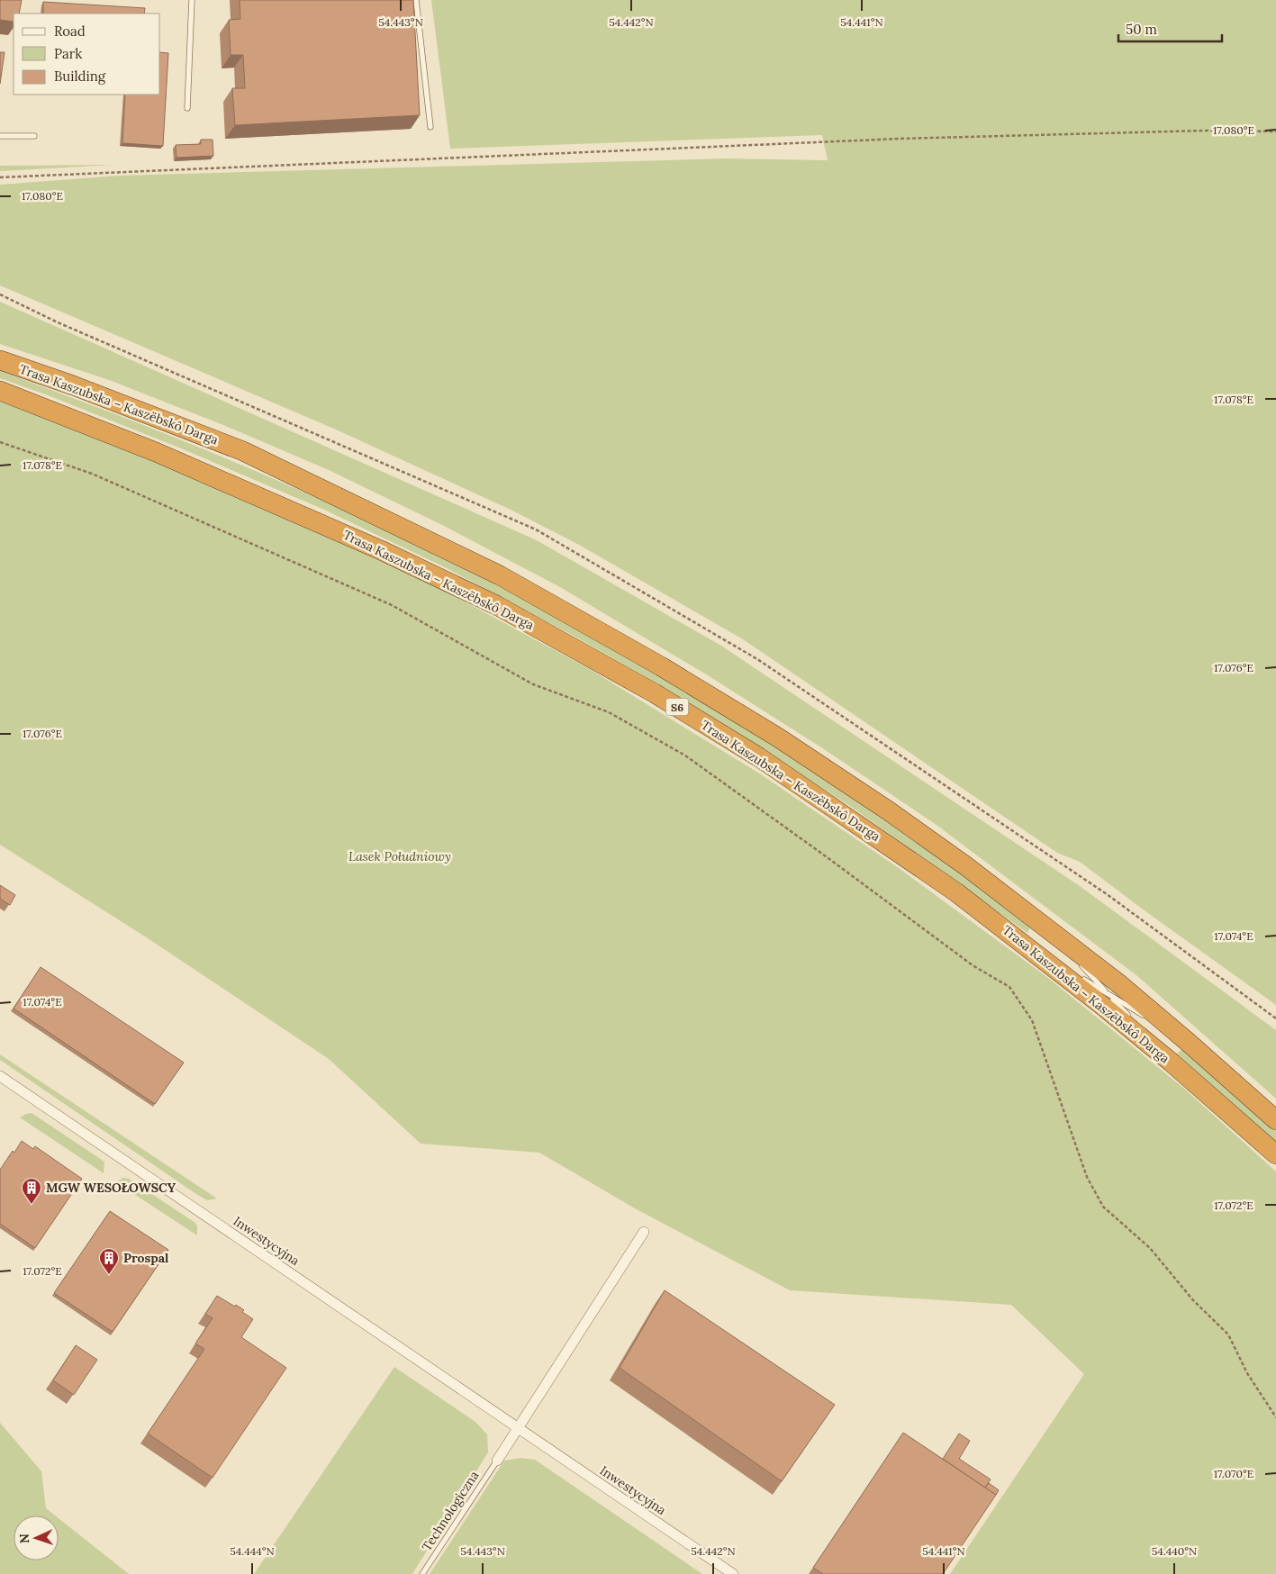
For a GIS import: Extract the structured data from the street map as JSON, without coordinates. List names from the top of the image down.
{
  "streets": {
    "highway": ["Trasa Kaszubska – Kaszëbskô Darga", "S6"],
    "street": ["Inwestycyjna"],
    "lane": ["Technologiczna"]
  },
  "parks": ["Lasek Południowy"],
  "places": {
    "building": ["MGW WESOŁOWSCY", "Prospal"]
  },
  "legend": ["Road", "Park", "Building"],
  "scale_bar": "50 m",
  "north": "left",
  "coordinates": [
    "54.443°N",
    "54.442°N",
    "54.441°N",
    "17.080°E",
    "17.078°E",
    "17.076°E",
    "17.074°E",
    "17.072°E",
    "17.070°E",
    "54.444°N",
    "54.440°N"
  ]
}
